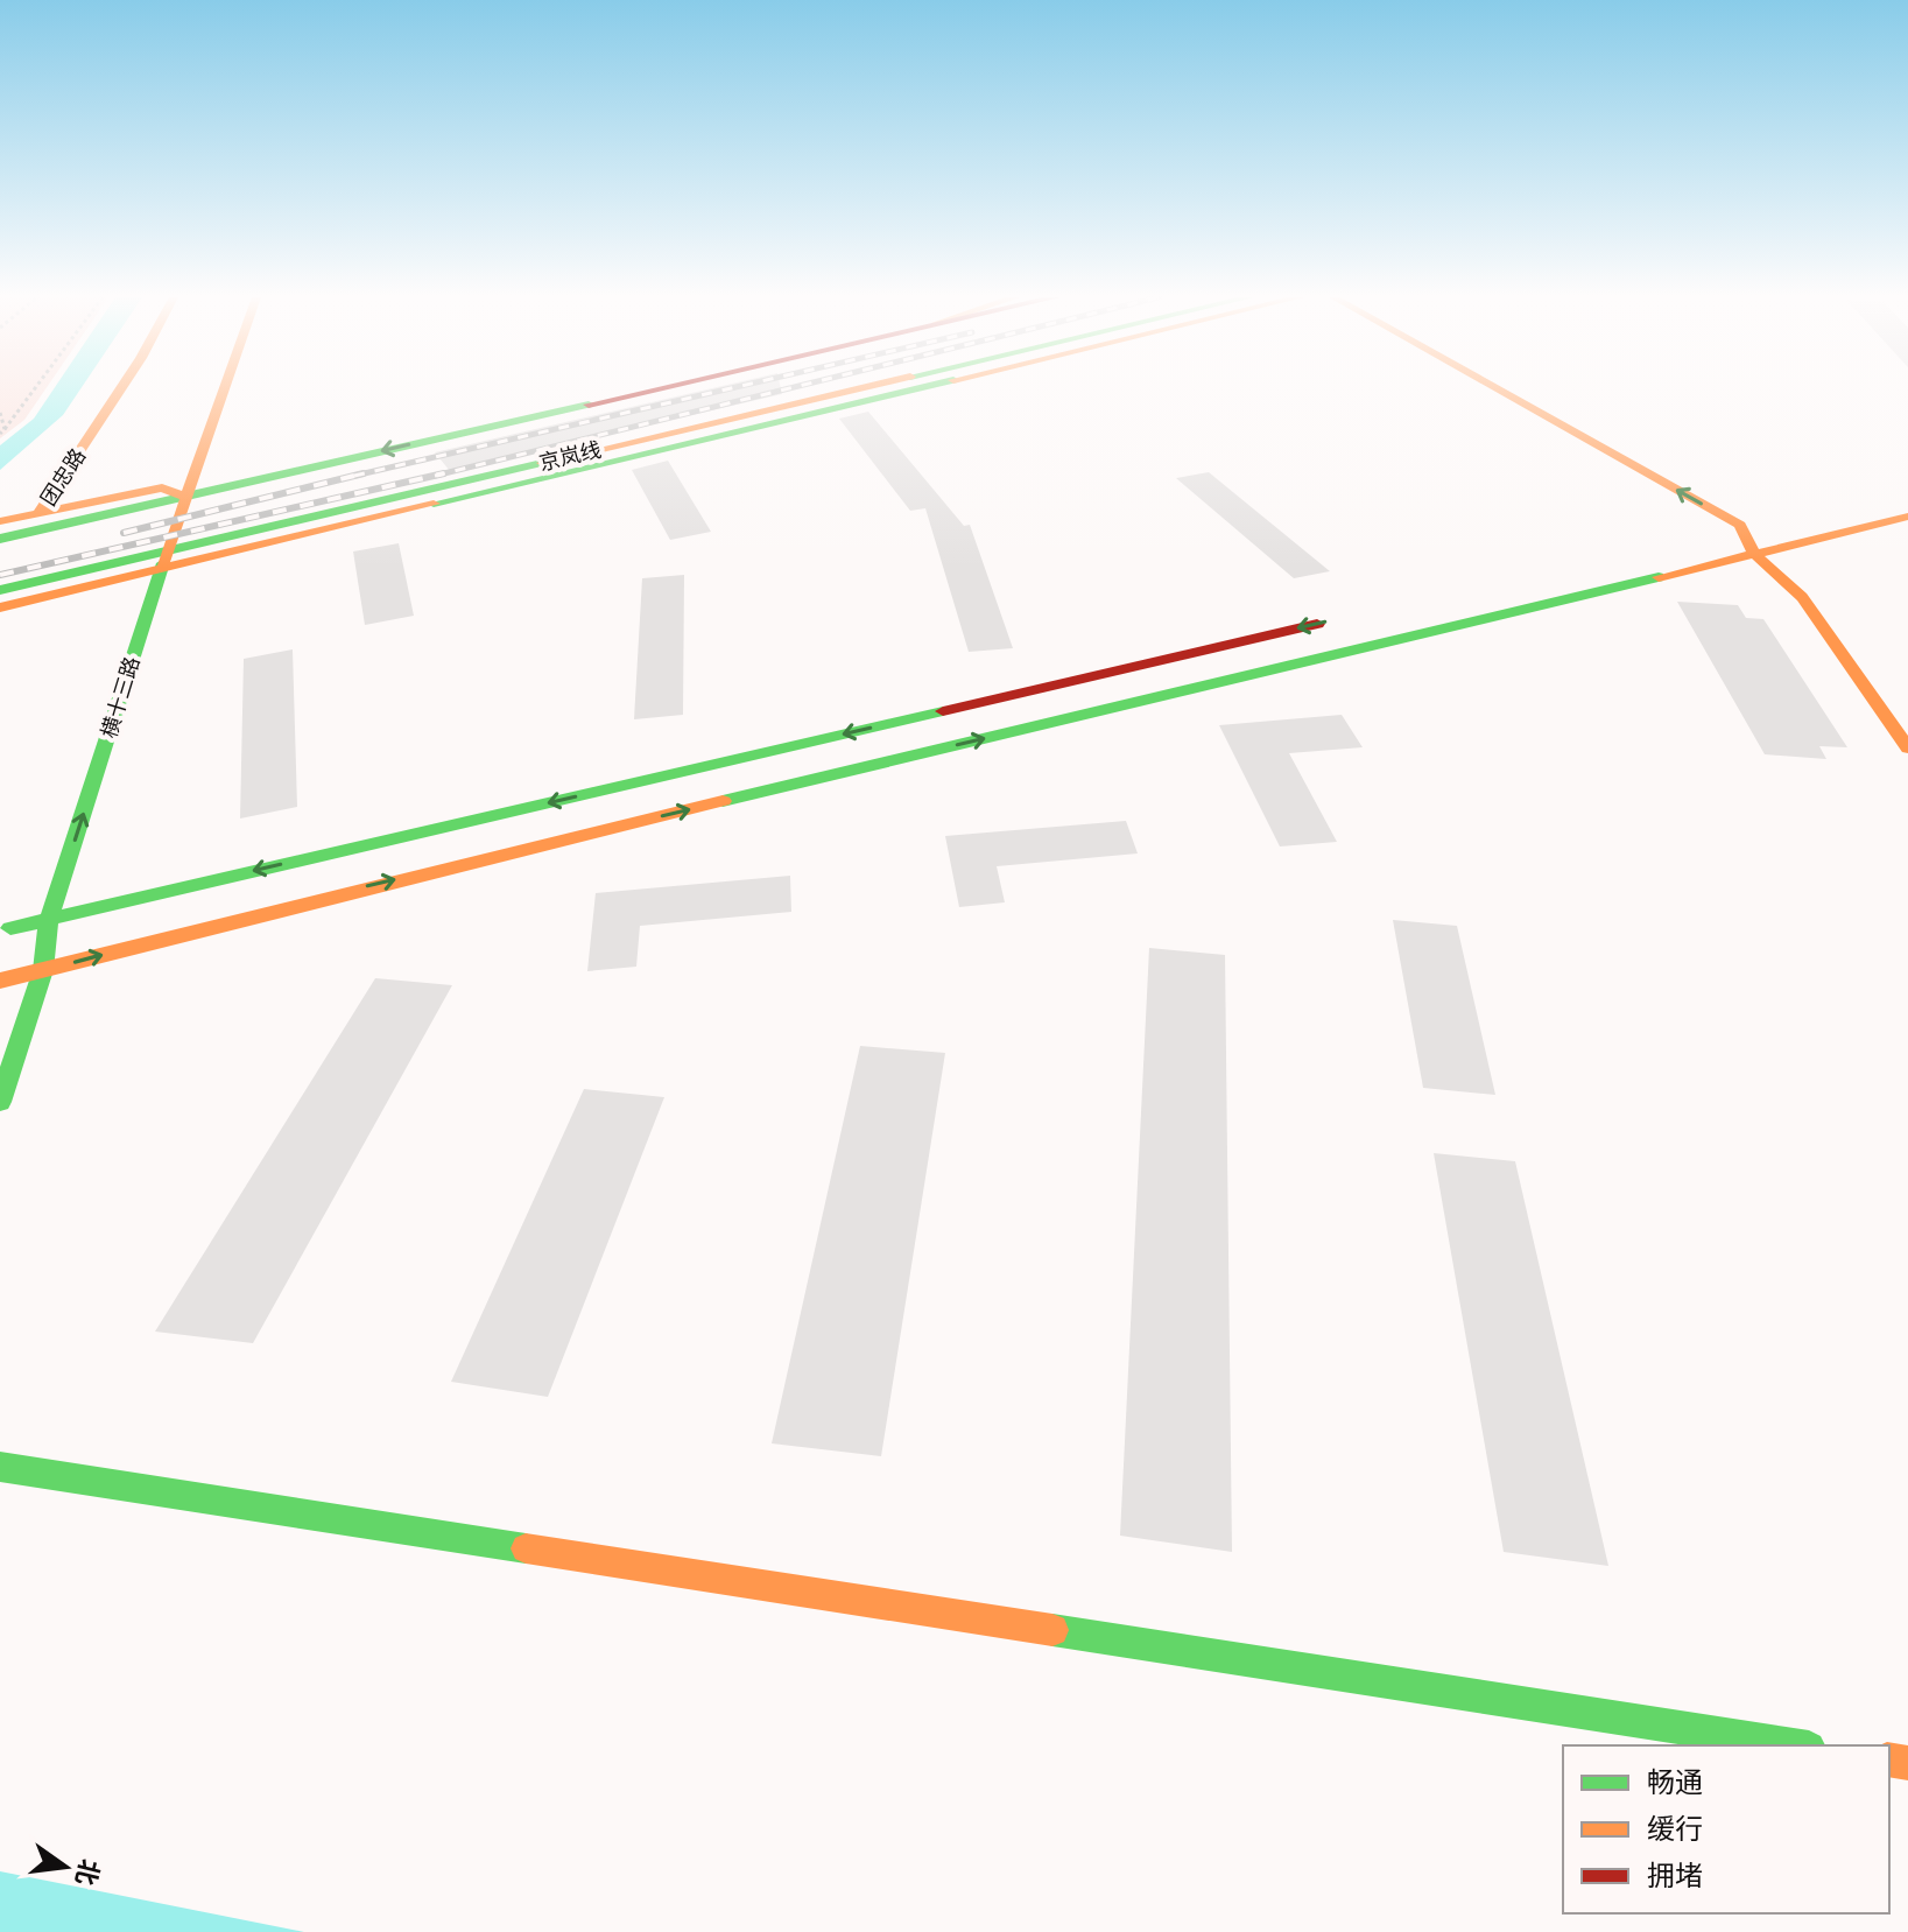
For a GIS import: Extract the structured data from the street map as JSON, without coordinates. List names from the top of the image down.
{
  "streets": {
    "main road": ["京岚线", "团忠路", "横十三路"]
  },
  "crossings": [
    ["京岚线", "横十三路"]
  ],
  "one_way": ["横十三路"],
  "legend": ["畅通", "缓行", "拥堵"],
  "north": "right"
}
